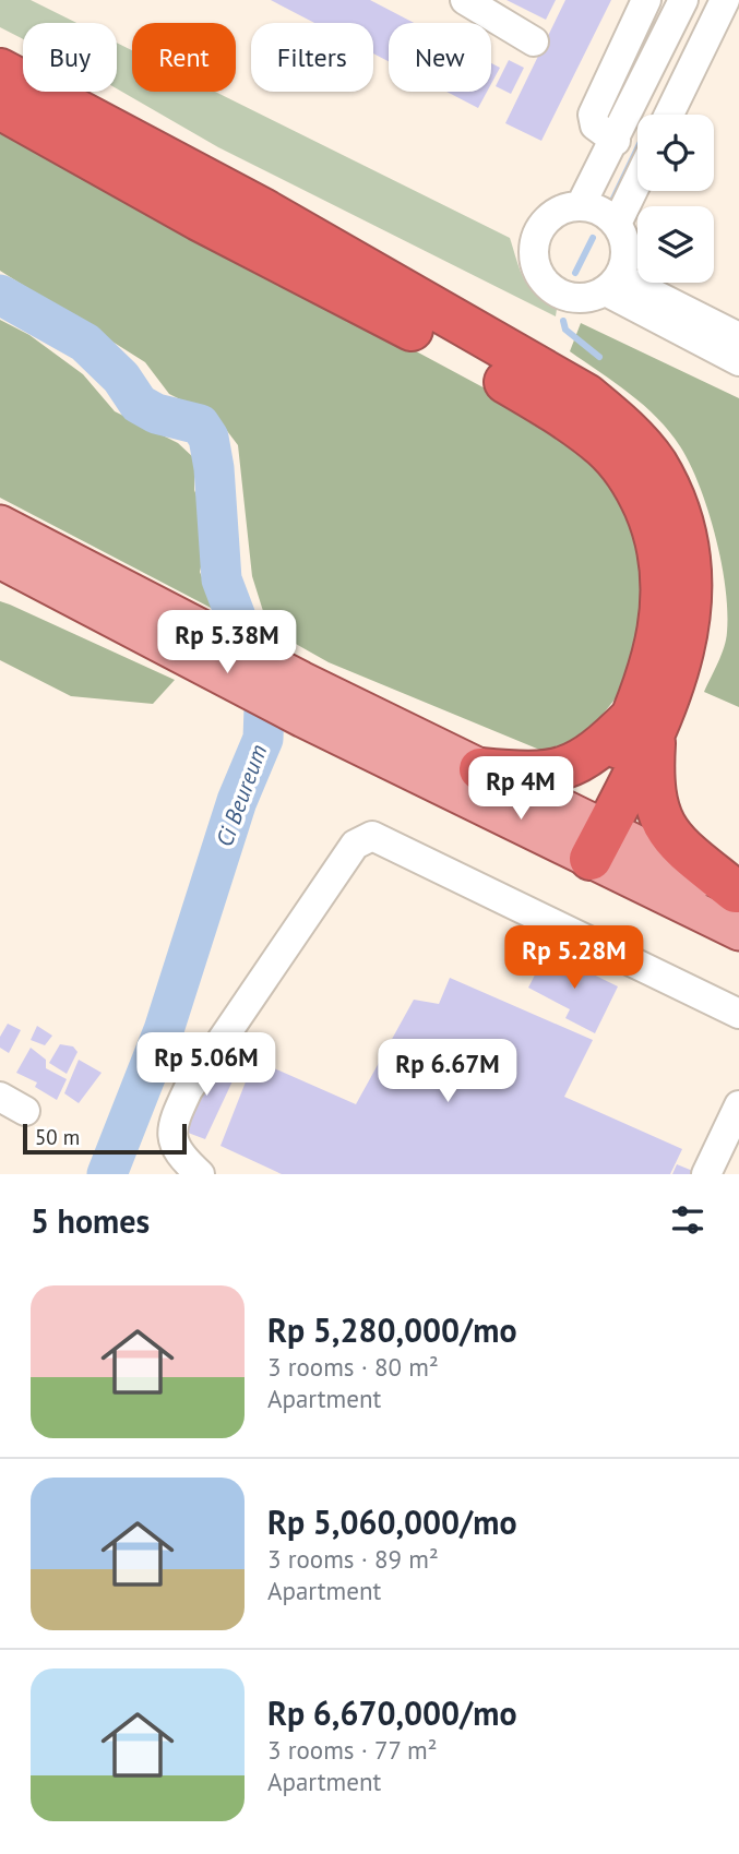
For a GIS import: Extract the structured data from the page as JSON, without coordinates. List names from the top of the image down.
{
  "water": ["Ci Beureum"],
  "scale_bar": "50 m",
  "page": {
    "chip": [
      "Buy",
      "Rent",
      "Filters",
      "New"
    ],
    "price": [
      "Rp 5.38M",
      "Rp 4M",
      "Rp 5.28M",
      "Rp 5.06M",
      "Rp 6.67M"
    ],
    "scale": "50 m",
    "heading": "5 homes",
    "list": [
      {
        "name": "Rp 5,280,000/mo",
        "note": "3 rooms · 80 m² · Apartment"
      },
      {
        "name": "Rp 5,060,000/mo",
        "note": "3 rooms · 89 m² · Apartment"
      },
      {
        "name": "Rp 6,670,000/mo",
        "note": "3 rooms · 77 m² · Apartment"
      }
    ]
  }
}
